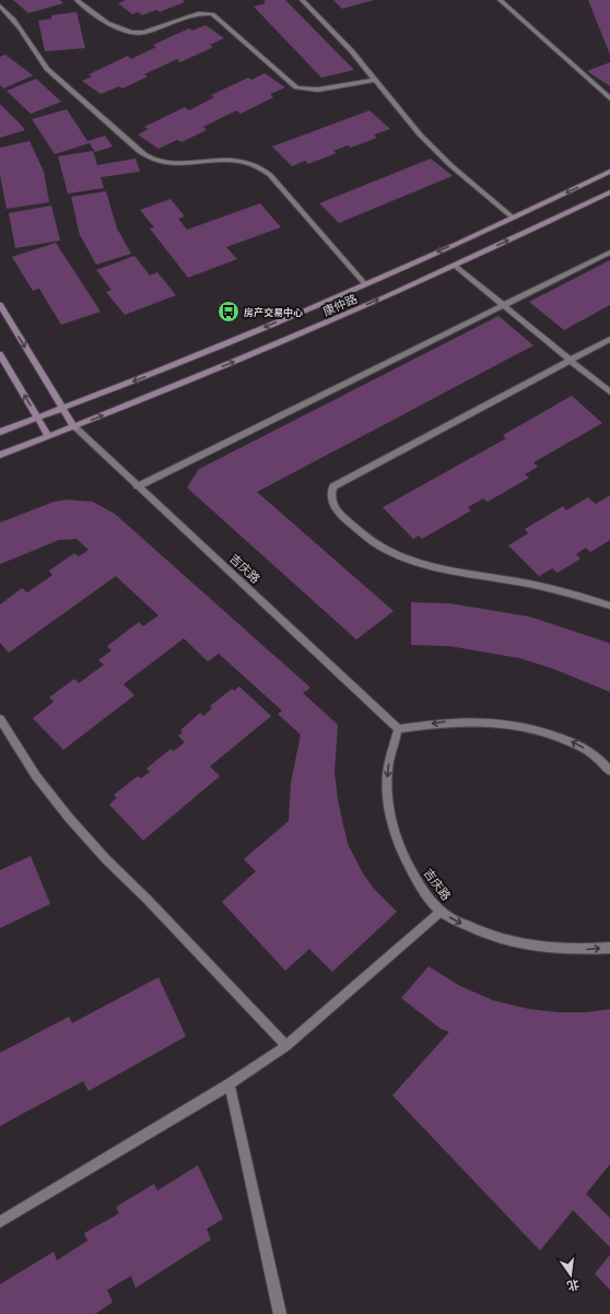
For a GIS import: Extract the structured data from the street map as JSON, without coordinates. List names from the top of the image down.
{
  "streets": {
    "main road": ["康仲路", "吉庆路"]
  },
  "crossings": [
    ["康仲路", "吉庆路"]
  ],
  "one_way": ["吉庆路"],
  "places": {
    "bus stop": ["房产交易中心"]
  },
  "north": "bottom"
}
